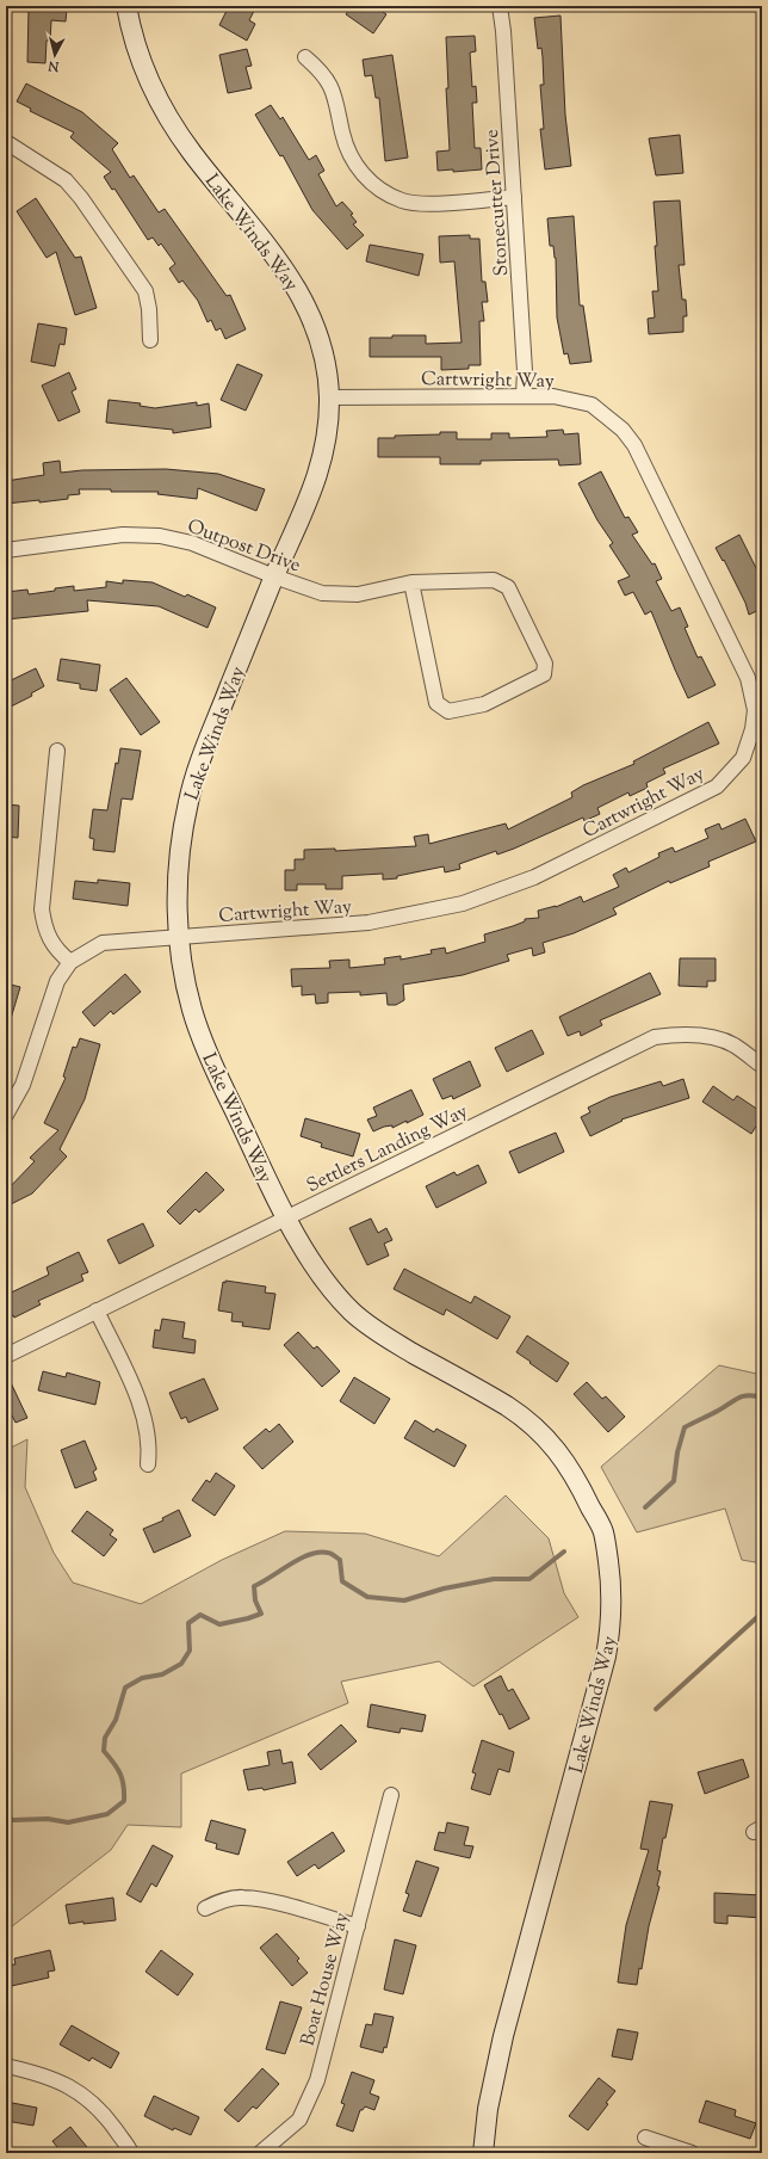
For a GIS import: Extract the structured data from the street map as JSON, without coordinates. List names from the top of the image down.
{
  "streets": {
    "street": [
      "Stonecutter Drive",
      "Lake Winds Way",
      "Cartwright Way",
      "Outpost Drive",
      "Settlers Landing Way",
      "Boat House Way"
    ]
  },
  "crossings": [
    ["Stonecutter Drive", "Cartwright Way"],
    ["Lake Winds Way", "Cartwright Way"],
    ["Lake Winds Way", "Outpost Drive"],
    ["Lake Winds Way", "Settlers Landing Way"]
  ],
  "north": "bottom"
}
